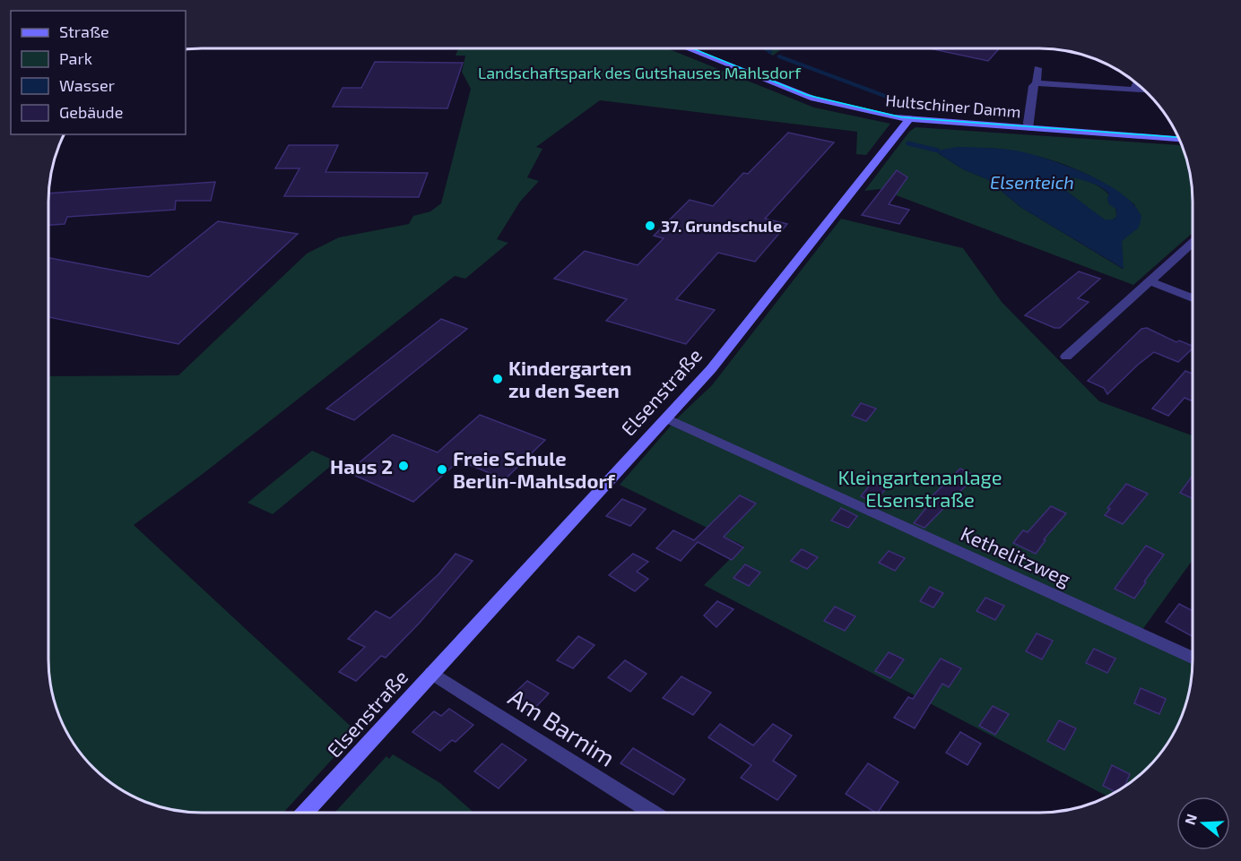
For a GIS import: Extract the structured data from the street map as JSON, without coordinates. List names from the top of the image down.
{
  "streets": {
    "street": [
      "Hultschiner Damm",
      "Elsenstraße",
      "Kethelitzweg",
      "Am Barnim"
    ]
  },
  "crossings": [
    ["Hultschiner Damm", "Elsenstraße"],
    ["Elsenstraße", "Kethelitzweg"],
    ["Elsenstraße", "Am Barnim"]
  ],
  "water": ["Elsenteich"],
  "parks": ["Landschaftspark des Gutshauses Mahlsdorf", "Kleingartenanlage Elsenstraße"],
  "places": [
    "37. Grundschule",
    "Kindergarten zu den Seen",
    "Haus 2",
    "Freie Schule Berlin-Mahlsdorf"
  ],
  "legend": [
    "Straße",
    "Park",
    "Wasser",
    "Gebäude"
  ],
  "north": "left"
}
